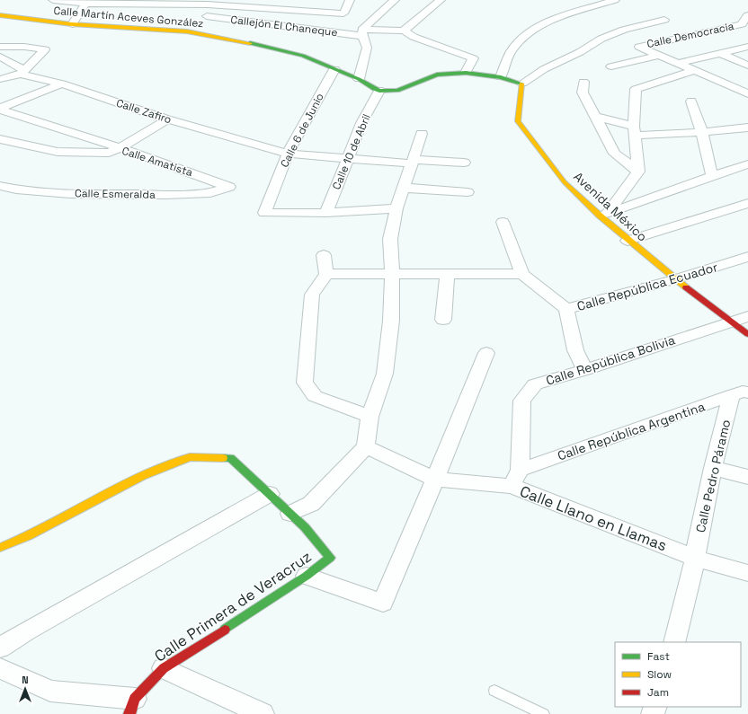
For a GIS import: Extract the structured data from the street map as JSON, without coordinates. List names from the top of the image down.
{
  "streets": {
    "street": [
      "Calle Martín Aceves González",
      "Callejón El Chaneque",
      "Calle Democracia",
      "Calle Zafiro",
      "Calle 6 de Junio",
      "Calle 10 de Abril",
      "Calle Amatista",
      "Calle Esmeralda",
      "Avenida México",
      "Calle República Ecuador",
      "Calle República Bolivia",
      "Calle República Argentina",
      "Calle Pedro Páramo",
      "Calle Llano en Llamas",
      "Calle Primera de Veracruz"
    ]
  },
  "crossings": [
    ["Calle Martín Aceves González", "Calle 6 de Junio"],
    ["Calle Martín Aceves González", "Calle 10 de Abril"],
    ["Calle Zafiro", "Calle 6 de Junio"],
    ["Calle Zafiro", "Calle 10 de Abril"],
    ["Calle 6 de Junio", "Calle 10 de Abril"],
    ["Calle Amatista", "Calle Esmeralda"],
    ["Avenida México", "Calle República Ecuador"],
    ["Avenida México", "Calle República Bolivia"],
    ["Calle República Ecuador", "Calle República Bolivia"],
    ["Calle República Bolivia", "Calle República Argentina"],
    ["Calle República Bolivia", "Calle Llano en Llamas"],
    ["Calle República Argentina", "Calle Pedro Páramo"],
    ["Calle República Argentina", "Calle Llano en Llamas"],
    ["Calle Pedro Páramo", "Calle Llano en Llamas"]
  ],
  "legend": ["Fast", "Slow", "Jam"],
  "north": "top"
}
